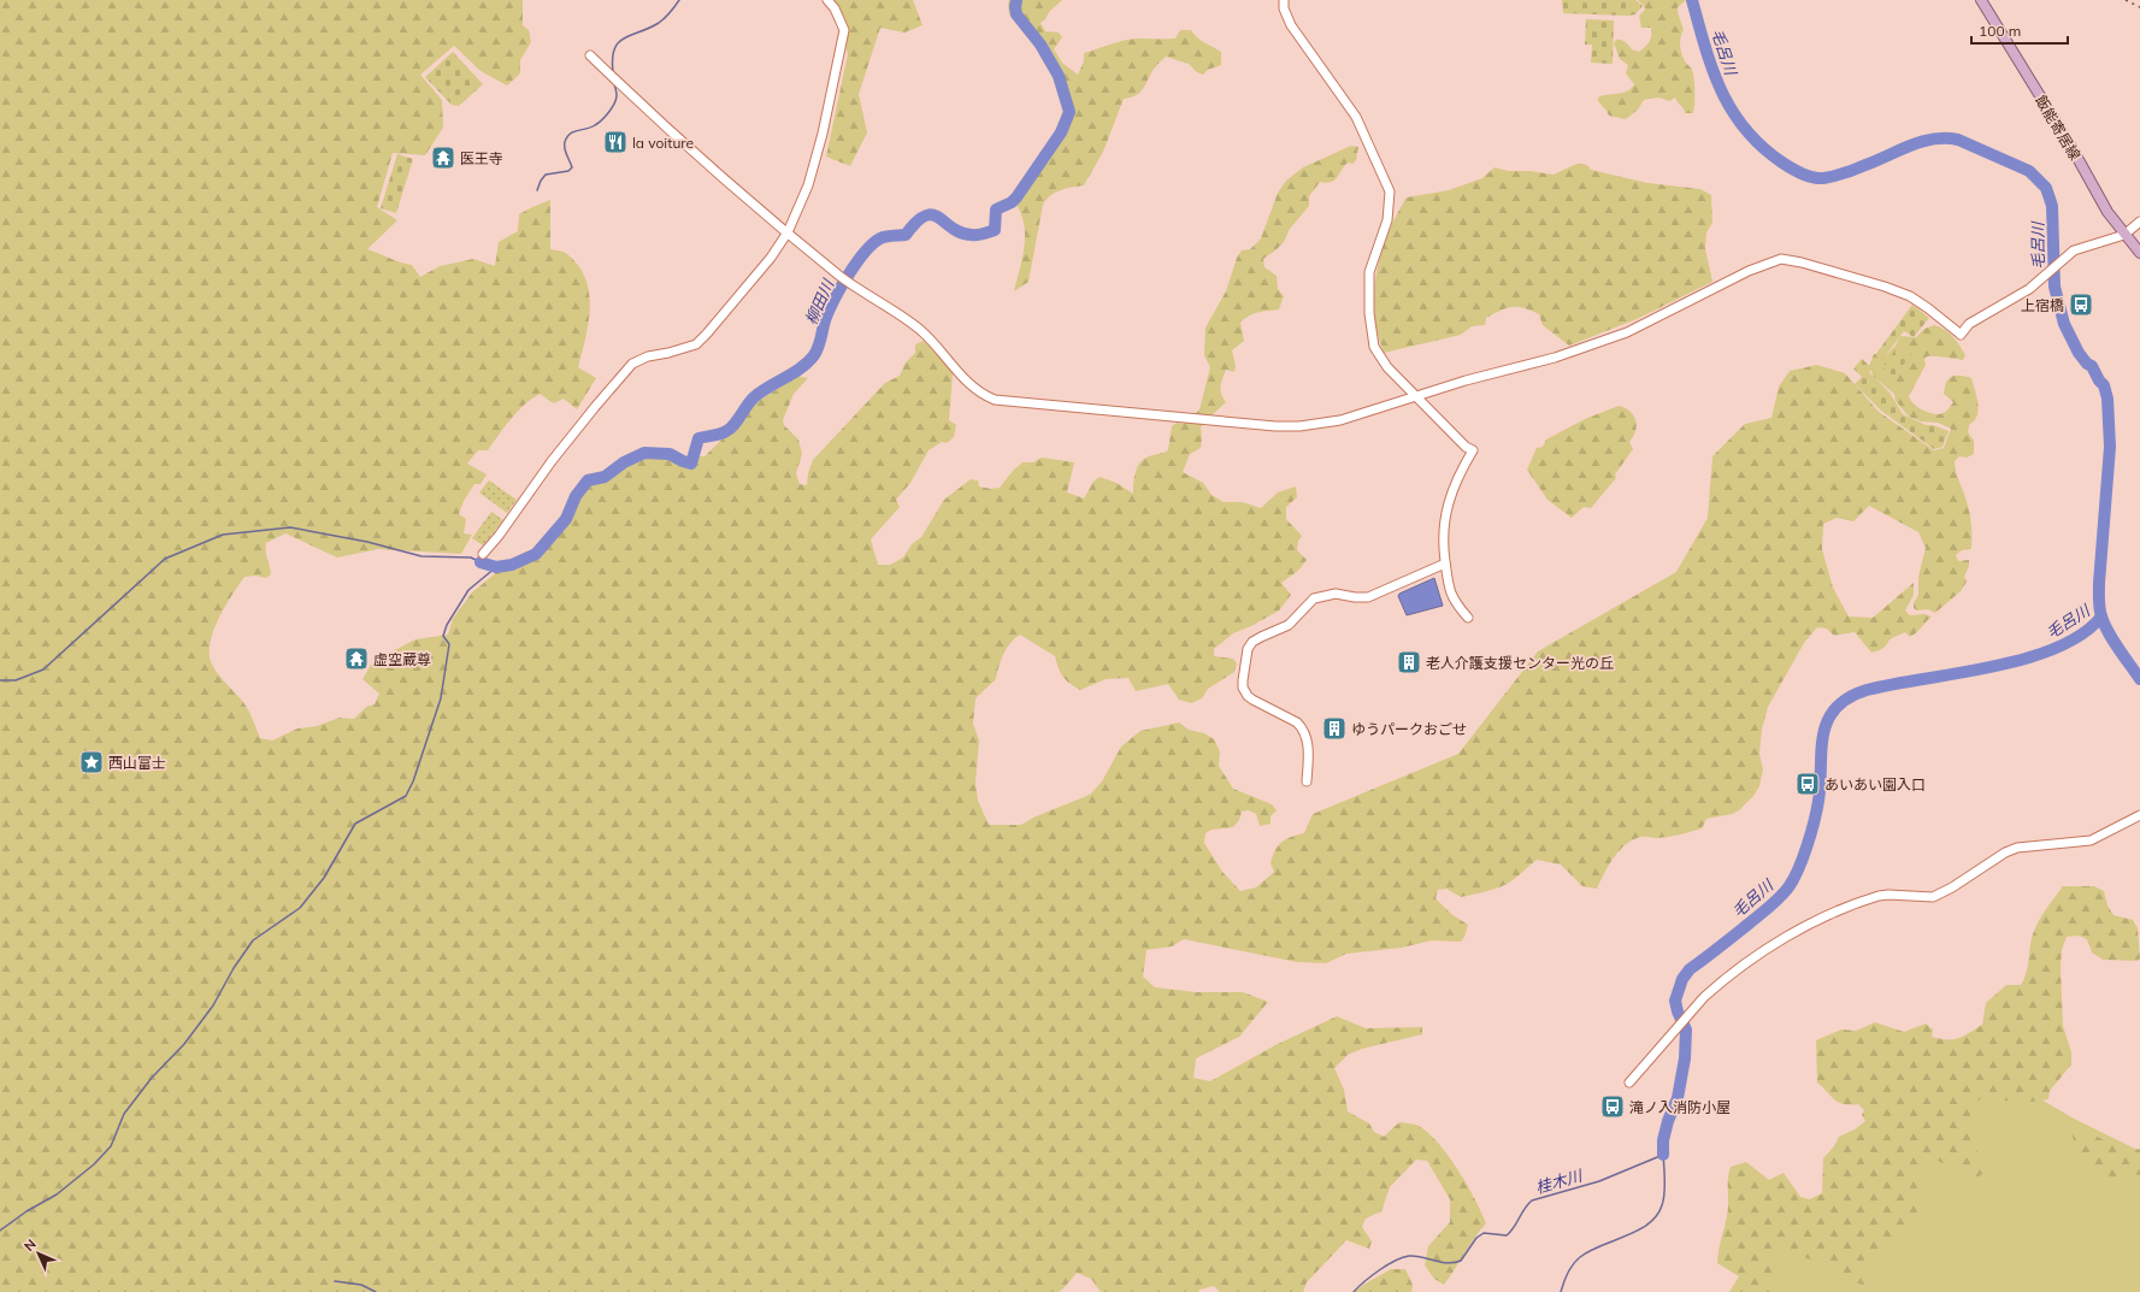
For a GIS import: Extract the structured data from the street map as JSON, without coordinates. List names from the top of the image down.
{
  "streets": {
    "main road": ["飯能寄居線"]
  },
  "water": ["毛呂川", "柳田川", "桂木川"],
  "places": {
    "restaurant": ["la voiture"],
    "temple": ["医王寺", "虚空蔵尊"],
    "bus stop": ["上宿橋", "あいあい園入口", "滝ノ入消防小屋"],
    "building": ["老人介護支援センター光の丘", "ゆうパークおごせ"],
    "place": ["西山富士"]
  },
  "scale_bar": "100 m",
  "north": "top left"
}
